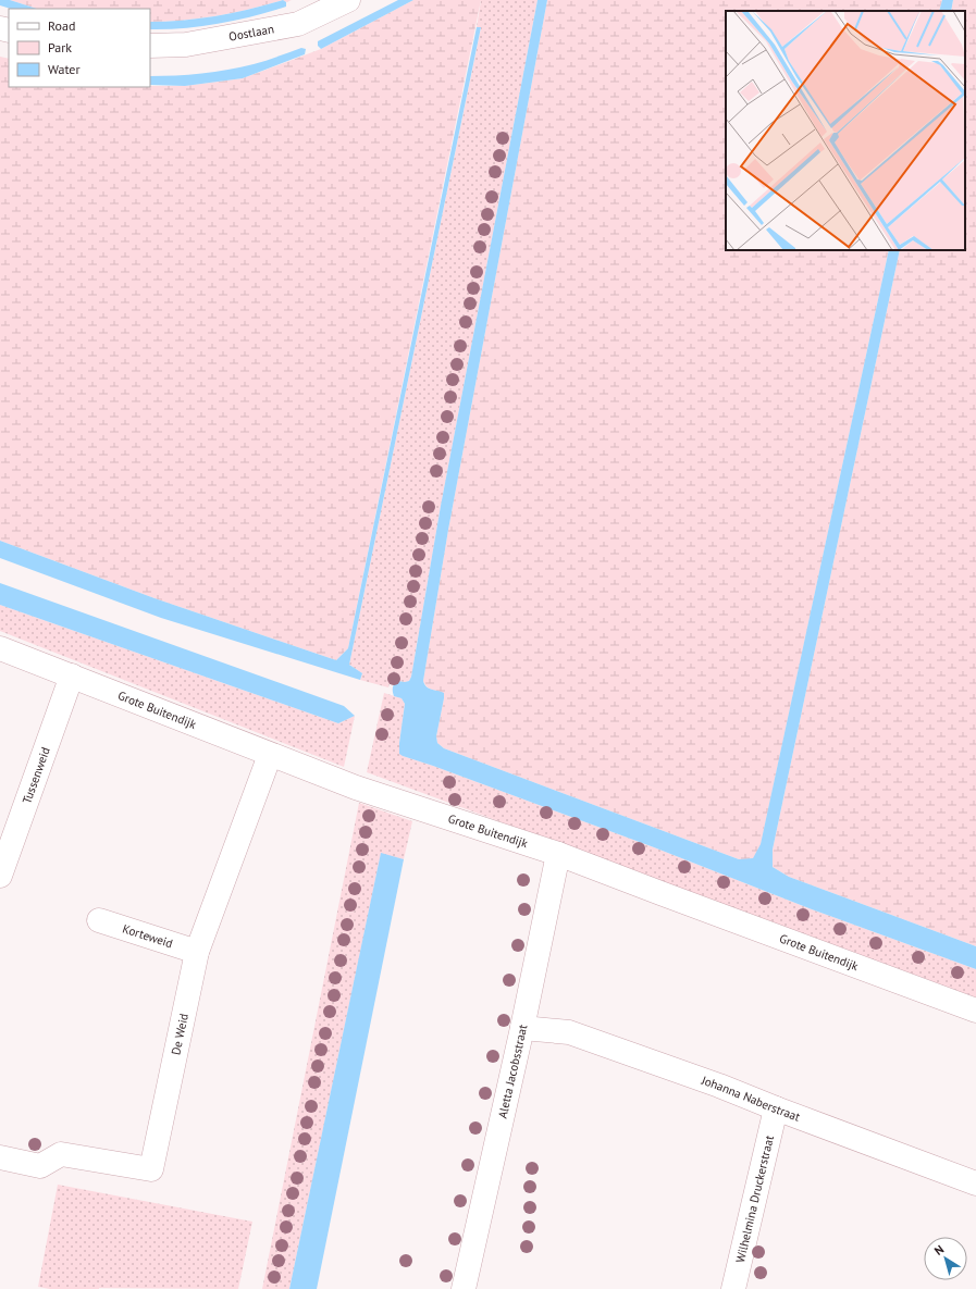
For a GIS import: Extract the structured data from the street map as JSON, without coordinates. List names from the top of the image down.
{
  "streets": {
    "street": [
      "Oostlaan",
      "Grote Buitendijk",
      "Tussenweid",
      "Korteweid",
      "De Weid",
      "Aletta Jacobsstraat",
      "Johanna Naberstraat",
      "Wilhelmina Druckerstraat"
    ]
  },
  "crossings": [
    ["Grote Buitendijk", "Tussenweid"],
    ["Grote Buitendijk", "De Weid"],
    ["Grote Buitendijk", "Aletta Jacobsstraat"],
    ["Korteweid", "De Weid"],
    ["Aletta Jacobsstraat", "Johanna Naberstraat"],
    ["Johanna Naberstraat", "Wilhelmina Druckerstraat"]
  ],
  "legend": ["Road", "Park", "Water"],
  "north": "top left"
}
